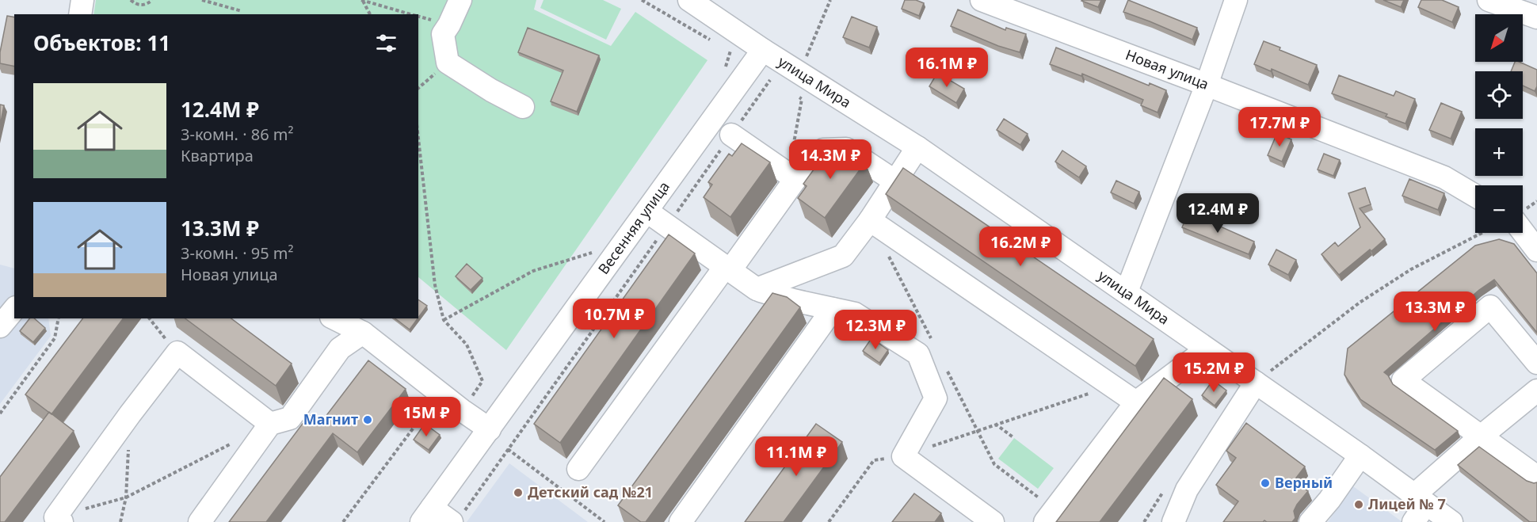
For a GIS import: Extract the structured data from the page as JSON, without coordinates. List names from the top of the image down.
{
  "streets": {
    "street": ["Новая улица", "улица Мира", "Весенняя улица"]
  },
  "crossings": [
    ["улица Мира", "Весенняя улица"]
  ],
  "places": [
    "Магнит",
    "Верный",
    "Детский сад №21",
    "Лицей № 7"
  ],
  "north": "bottom left",
  "page": {
    "map_buttons": ["+", "−"],
    "heading": "Объектов: 11",
    "price": [
      "16.1M ₽",
      "17.7M ₽",
      "14.3M ₽",
      "12.4M ₽",
      "16.2M ₽",
      "13.3M ₽",
      "10.7M ₽",
      "12.3M ₽",
      "15.2M ₽",
      "15M ₽",
      "11.1M ₽"
    ],
    "list": [
      {
        "name": "12.4M ₽",
        "note": "3-комн. · 86 m² · Квартира"
      },
      {
        "name": "13.3M ₽",
        "note": "3-комн. · 95 m² · Новая улица"
      }
    ]
  }
}
